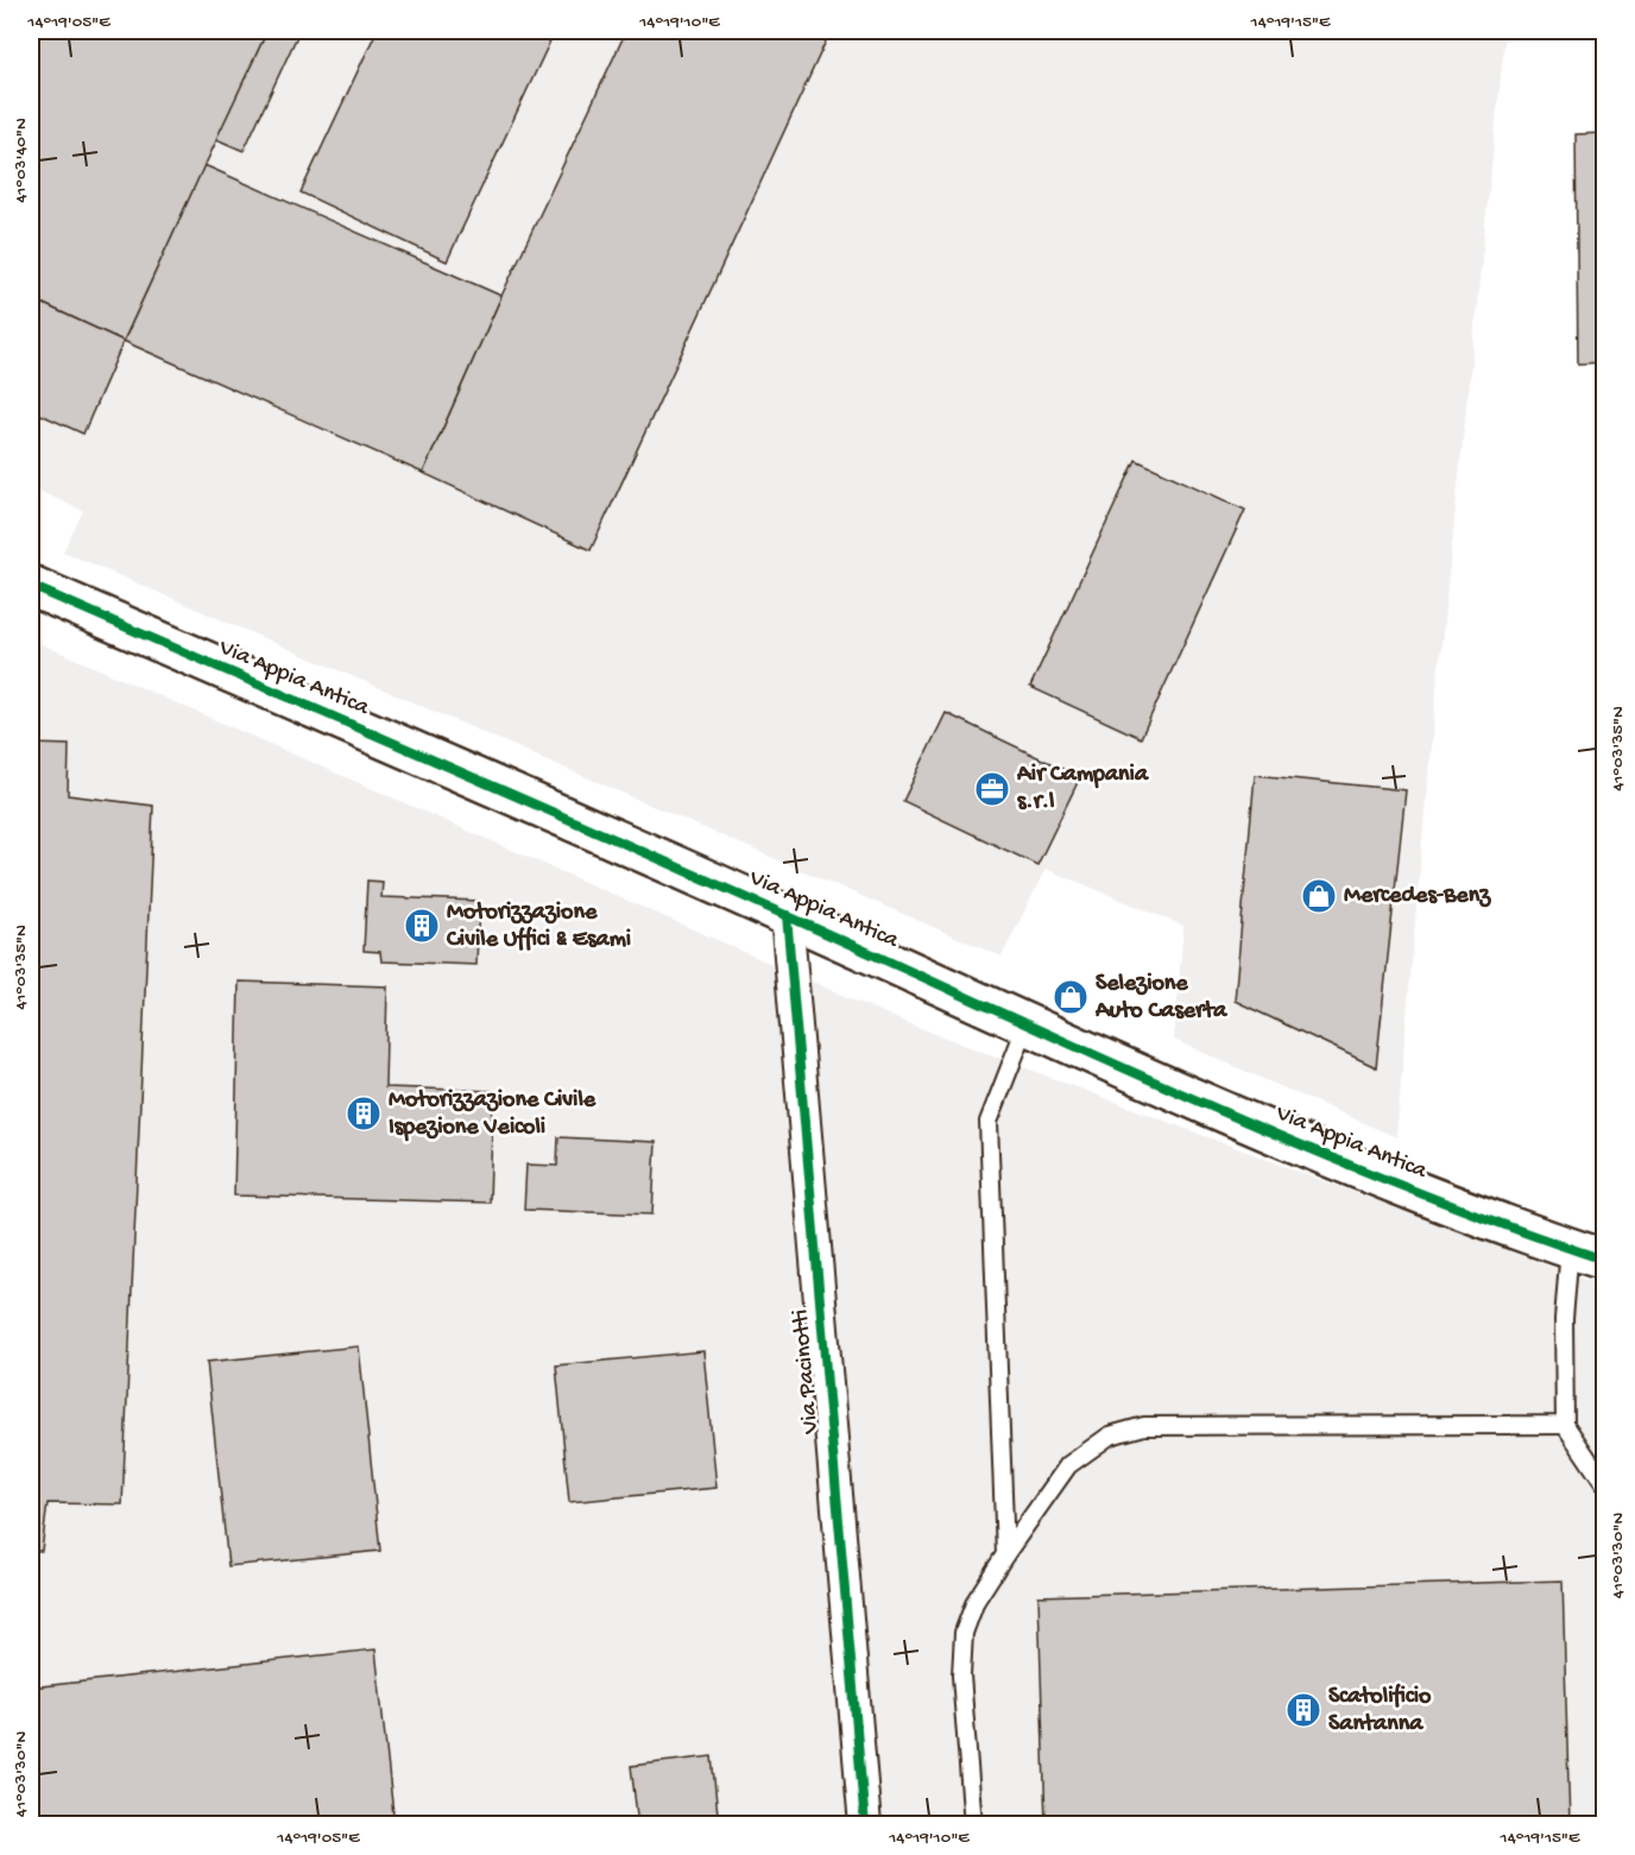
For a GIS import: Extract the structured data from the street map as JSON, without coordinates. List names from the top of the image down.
{
  "streets": {
    "street": ["Via Appia Antica", "Via Pacinotti"]
  },
  "crossings": [
    ["Via Appia Antica", "Via Pacinotti"]
  ],
  "places": {
    "office": ["Air Campania s.r.l"],
    "shop": ["Mercedes-Benz", "Selezione Auto Caserta"],
    "building": ["Motorizzazione Civile Uffici & Esami", "Motorizzazione Civile Ispezione Veicoli", "Scatolificio Santanna"]
  },
  "coordinates": [
    "14°19'05\"E",
    "14°19'10\"E",
    "14°19'15\"E",
    "41°03'40\"N",
    "41°03'35\"N",
    "41°03'30\"N"
  ]
}
